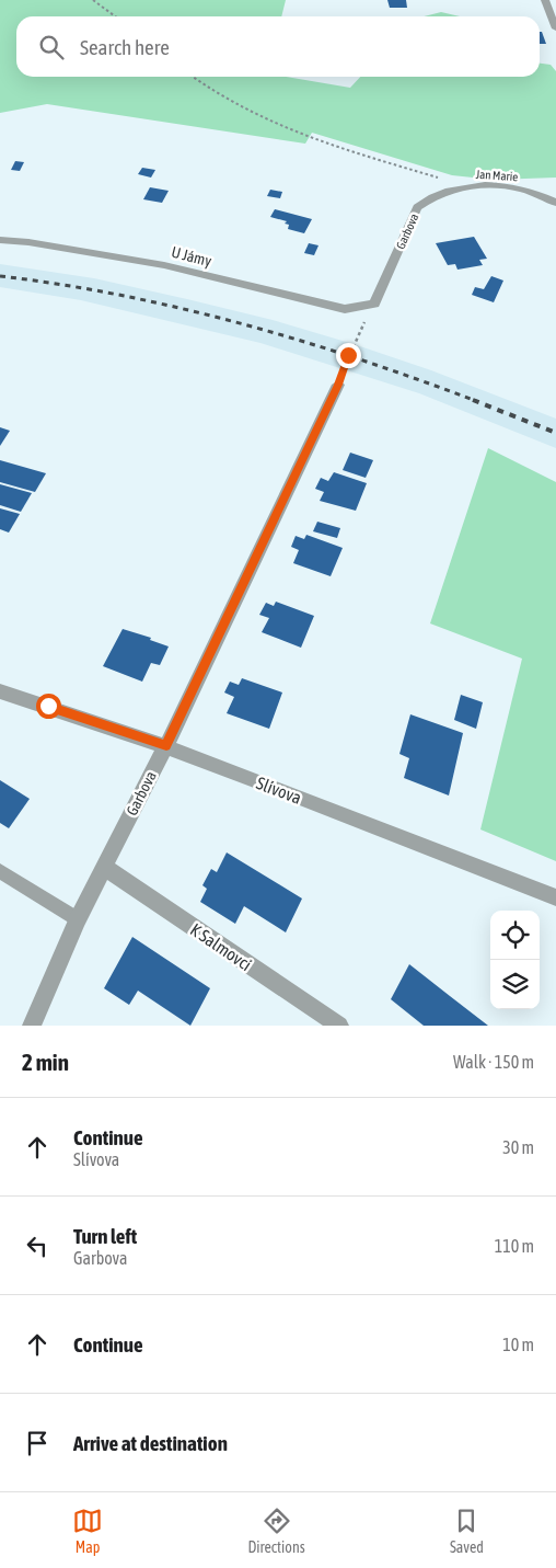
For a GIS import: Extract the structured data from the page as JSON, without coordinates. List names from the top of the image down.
{
  "streets": {
    "street": [
      "Jan Marie",
      "Garbova",
      "U Jámy",
      "Slívova",
      "K Salmovci"
    ]
  },
  "crossings": [
    ["Jan Marie", "Garbova"],
    ["Garbova", "U Jámy"],
    ["Garbova", "Slívova"],
    ["Garbova", "K Salmovci"]
  ],
  "page": {
    "search": "Search here",
    "heading": ["2 min", "Walk · 150 m"],
    "list": [
      ["Continue", "Slívova", "30 m"],
      ["Turn left", "Garbova", "110 m"],
      ["Continue", "10 m"],
      "Arrive at destination"
    ],
    "nav": ["Map", "Directions", "Saved"]
  }
}
